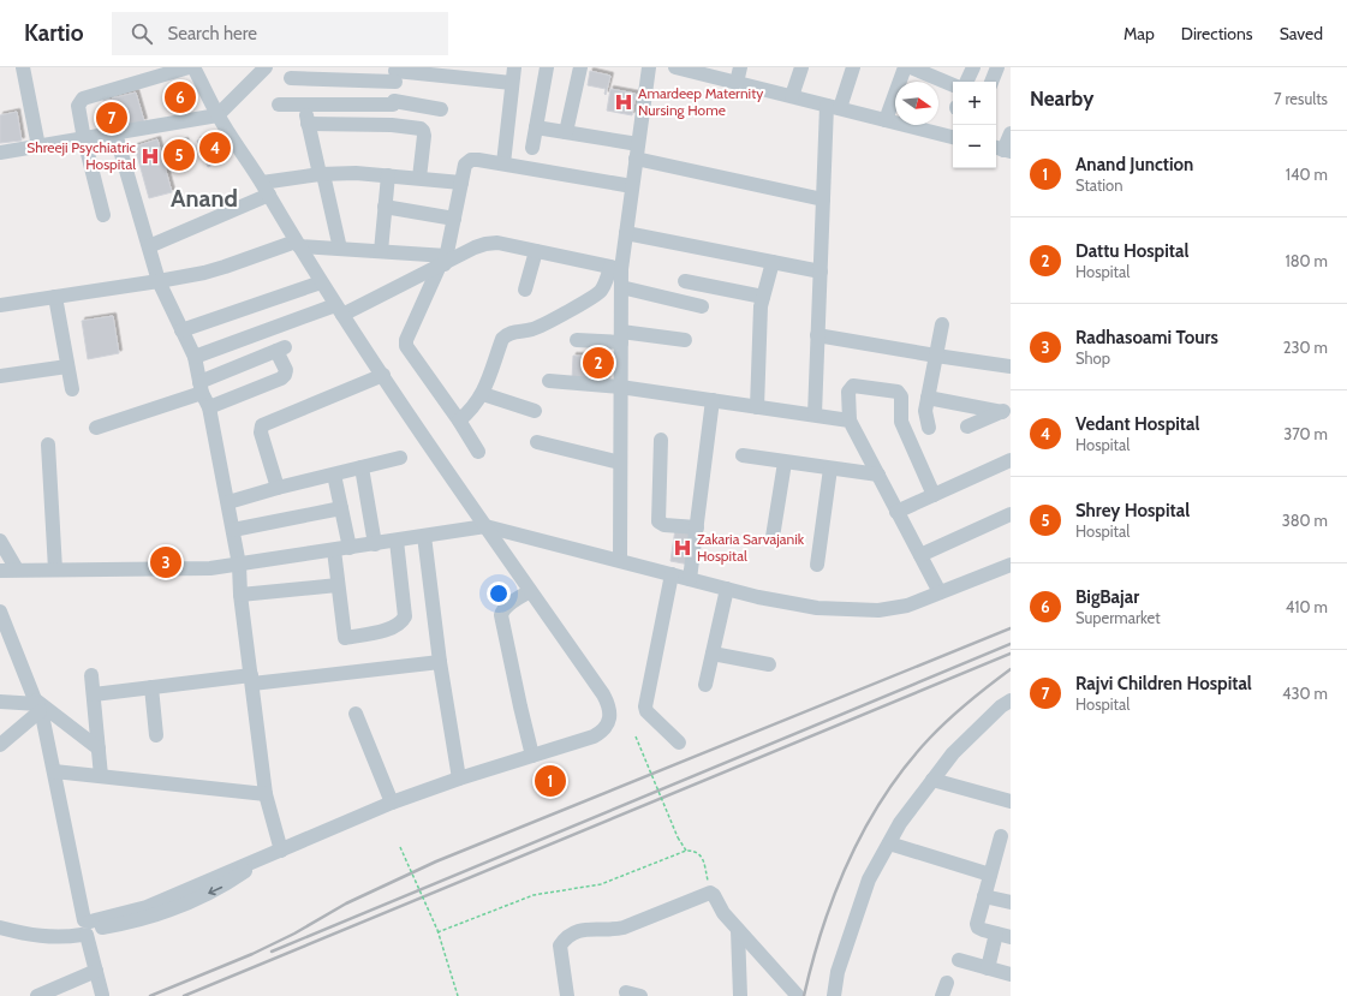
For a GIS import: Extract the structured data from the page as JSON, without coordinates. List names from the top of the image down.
{
  "districts": ["Anand"],
  "places": {
    "hospital": ["Amardeep Maternity Nursing Home", "Shreeji Psychiatric Hospital", "Zakaria Sarvajanik Hospital"]
  },
  "north": "right",
  "page": {
    "header": "Kartio",
    "search": "Search here",
    "nav": ["Map", "Directions", "Saved"],
    "heading": ["Nearby", "7 results"],
    "pins": [
      "6",
      "7",
      "4",
      "5",
      "2",
      "3",
      "1"
    ],
    "map_buttons": ["+", "−"],
    "list": [
      {
        "mark": "1",
        "name": "Anand Junction",
        "note": "Station",
        "value": "140 m"
      },
      {
        "mark": "2",
        "name": "Dattu Hospital",
        "note": "Hospital",
        "value": "180 m"
      },
      {
        "mark": "3",
        "name": "Radhasoami Tours",
        "note": "Shop",
        "value": "230 m"
      },
      {
        "mark": "4",
        "name": "Vedant Hospital",
        "note": "Hospital",
        "value": "370 m"
      },
      {
        "mark": "5",
        "name": "Shrey Hospital",
        "note": "Hospital",
        "value": "380 m"
      },
      {
        "mark": "6",
        "name": "BigBajar",
        "note": "Supermarket",
        "value": "410 m"
      },
      {
        "mark": "7",
        "name": "Rajvi Children Hospital",
        "note": "Hospital",
        "value": "430 m"
      }
    ]
  }
}
